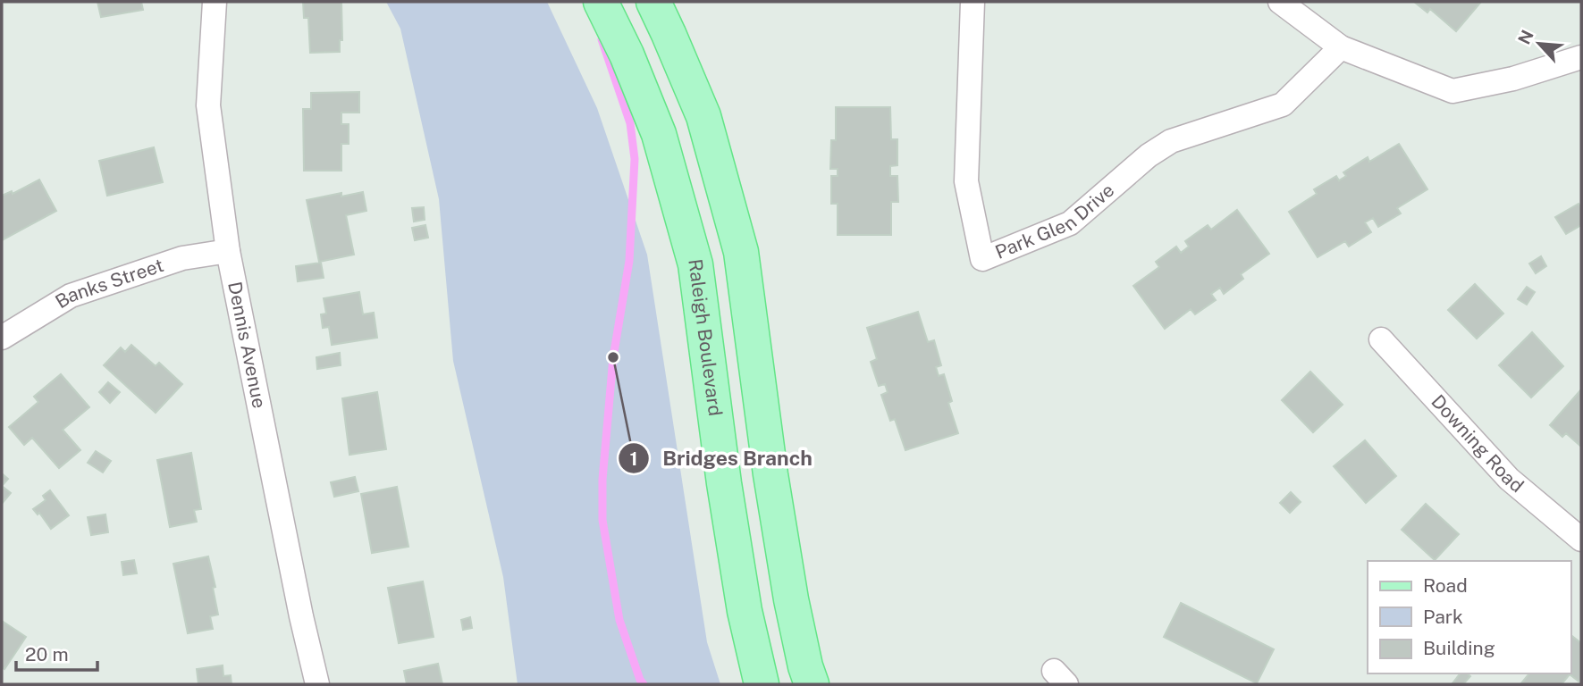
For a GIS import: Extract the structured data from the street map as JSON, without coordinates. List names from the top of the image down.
{
  "streets": {
    "main road": ["Raleigh Boulevard"],
    "street": [
      "Park Glen Drive",
      "Banks Street",
      "Dennis Avenue",
      "Downing Road"
    ]
  },
  "crossings": [
    ["Banks Street", "Dennis Avenue"]
  ],
  "places": ["Bridges Branch"],
  "legend": ["Road", "Park", "Building"],
  "scale_bar": "20 m",
  "north": "top left"
}
